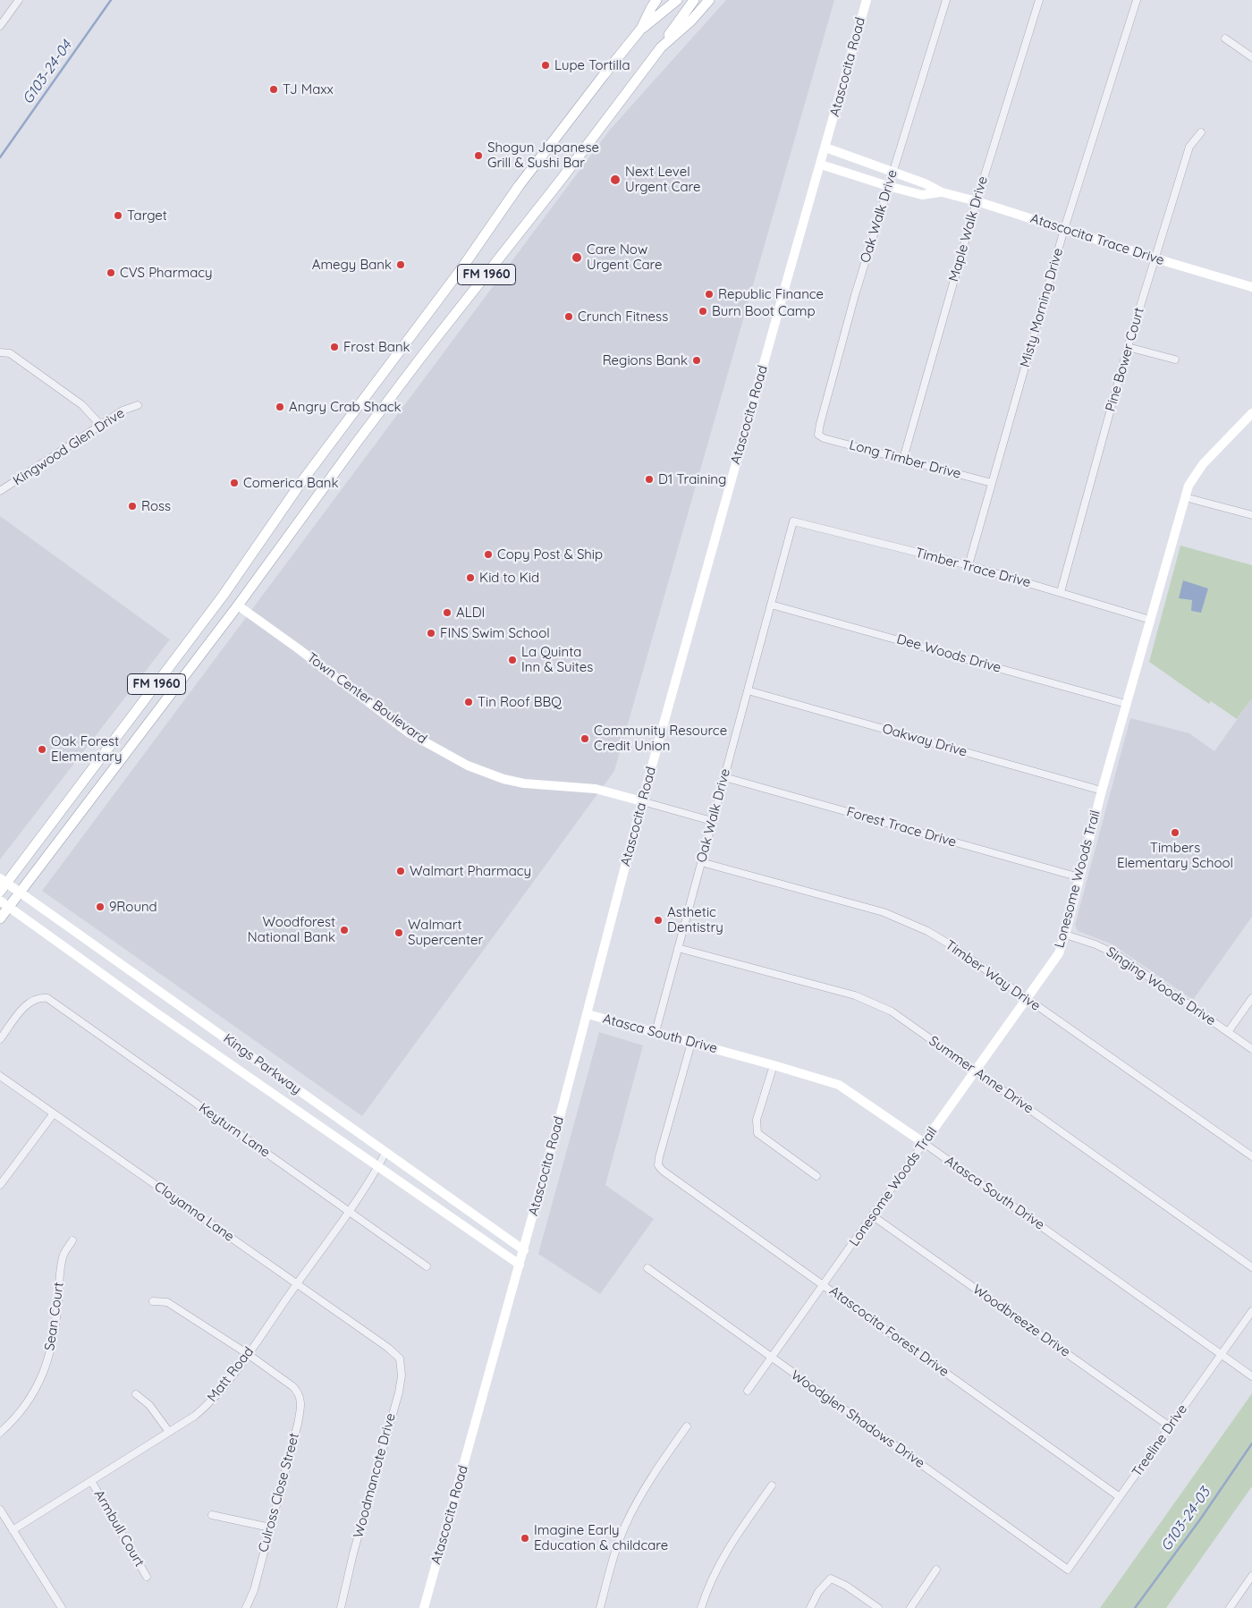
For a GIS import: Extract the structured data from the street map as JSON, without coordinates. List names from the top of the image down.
{
  "streets": {
    "main road": ["FM 1960"],
    "street": [
      "Atascocita Road",
      "Oak Walk Drive",
      "Maple Walk Drive",
      "Atascocita Trace Drive",
      "Misty Morning Drive",
      "Pine Bower Court",
      "Kingwood Glen Drive",
      "Long Timber Drive",
      "Timber Trace Drive",
      "Dee Woods Drive",
      "Town Center Boulevard",
      "Oakway Drive",
      "Forest Trace Drive",
      "Lonesome Woods Trail",
      "Timber Way Drive",
      "Singing Woods Drive",
      "Atasca South Drive",
      "Kings Parkway",
      "Summer Anne Drive",
      "Keyturn Lane",
      "Cloyanna Lane",
      "Sean Court",
      "Woodbreeze Drive",
      "Atascocita Forest Drive",
      "Matt Road",
      "Woodglen Shadows Drive",
      "Treeline Drive",
      "Woodmancote Drive",
      "Culross Close Street",
      "Armbull Court"
    ]
  },
  "crossings": [
    ["Atascocita Road", "Atascocita Trace Drive"],
    ["Atascocita Road", "Town Center Boulevard"],
    ["Atascocita Road", "Atasca South Drive"],
    ["Atascocita Road", "Kings Parkway"],
    ["Oak Walk Drive", "Atascocita Trace Drive"],
    ["Oak Walk Drive", "Long Timber Drive"],
    ["Oak Walk Drive", "Timber Trace Drive"],
    ["Oak Walk Drive", "Dee Woods Drive"],
    ["Oak Walk Drive", "Town Center Boulevard"],
    ["Oak Walk Drive", "Oakway Drive"],
    ["Oak Walk Drive", "Forest Trace Drive"],
    ["Oak Walk Drive", "Timber Way Drive"],
    ["Oak Walk Drive", "Atasca South Drive"],
    ["Oak Walk Drive", "Summer Anne Drive"],
    ["Maple Walk Drive", "Atascocita Trace Drive"],
    ["Maple Walk Drive", "Long Timber Drive"],
    ["Atascocita Trace Drive", "Misty Morning Drive"],
    ["Atascocita Trace Drive", "Pine Bower Court"],
    ["FM 1960", "Town Center Boulevard"],
    ["FM 1960", "Kings Parkway"],
    ["Misty Morning Drive", "Long Timber Drive"],
    ["Misty Morning Drive", "Timber Trace Drive"],
    ["Pine Bower Court", "Timber Trace Drive"],
    ["Timber Trace Drive", "Lonesome Woods Trail"],
    ["Dee Woods Drive", "Lonesome Woods Trail"],
    ["Oakway Drive", "Lonesome Woods Trail"],
    ["Forest Trace Drive", "Lonesome Woods Trail"],
    ["Lonesome Woods Trail", "Timber Way Drive"],
    ["Lonesome Woods Trail", "Singing Woods Drive"],
    ["Lonesome Woods Trail", "Atasca South Drive"],
    ["Lonesome Woods Trail", "Summer Anne Drive"],
    ["Lonesome Woods Trail", "Woodbreeze Drive"],
    ["Lonesome Woods Trail", "Atascocita Forest Drive"],
    ["Lonesome Woods Trail", "Woodglen Shadows Drive"],
    ["Atasca South Drive", "Atascocita Forest Drive"],
    ["Atasca South Drive", "Treeline Drive"],
    ["Kings Parkway", "Matt Road"],
    ["Keyturn Lane", "Matt Road"],
    ["Cloyanna Lane", "Matt Road"],
    ["Cloyanna Lane", "Woodmancote Drive"],
    ["Woodbreeze Drive", "Treeline Drive"],
    ["Atascocita Forest Drive", "Treeline Drive"],
    ["Matt Road", "Culross Close Street"],
    ["Matt Road", "Armbull Court"],
    ["Woodglen Shadows Drive", "Treeline Drive"]
  ],
  "water": ["G103-24-04", "G103-24-03"],
  "places": [
    "Lupe Tortilla",
    "TJ Maxx",
    "Shogun Japanese Grill & Sushi Bar",
    "Next Level Urgent Care",
    "Target",
    "Care Now Urgent Care",
    "Amegy Bank",
    "CVS Pharmacy",
    "Republic Finance",
    "Burn Boot Camp",
    "Crunch Fitness",
    "Frost Bank",
    "Regions Bank",
    "Angry Crab Shack",
    "D1 Training",
    "Comerica Bank",
    "Ross",
    "Copy Post & Ship",
    "Kid to Kid",
    "ALDI",
    "FINS Swim School",
    "La Quinta Inn & Suites",
    "Tin Roof BBQ",
    "Community Resource Credit Union",
    "Oak Forest Elementary",
    "Timbers Elementary School",
    "Walmart Pharmacy",
    "9Round",
    "Asthetic Dentistry",
    "Woodforest National Bank",
    "Walmart Supercenter",
    "Imagine Early Education & childcare"
  ]
}
